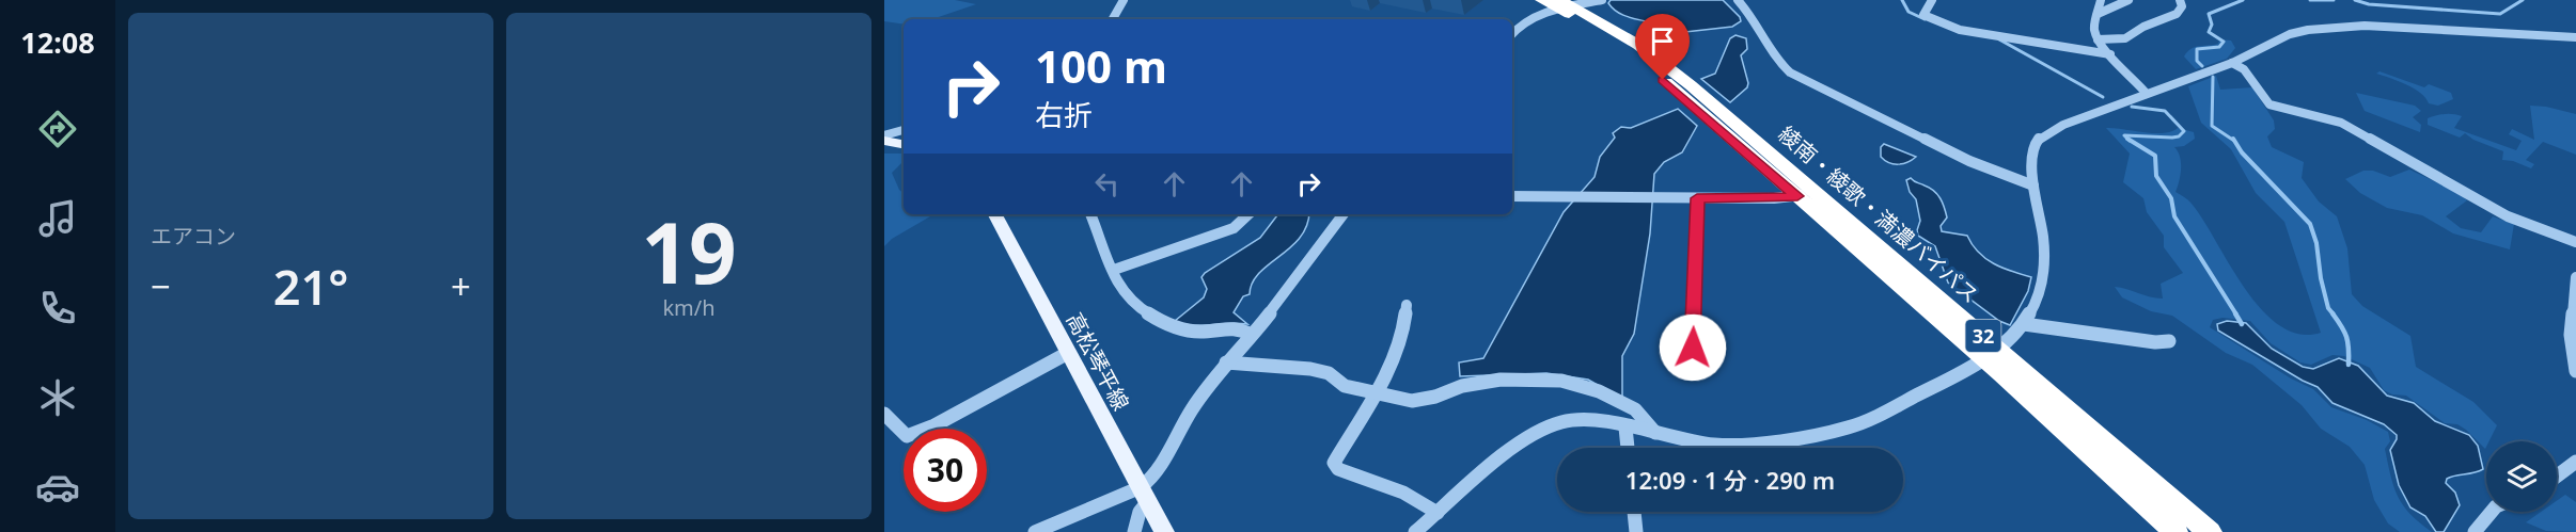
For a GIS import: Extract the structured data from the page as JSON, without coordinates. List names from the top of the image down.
{
  "streets": {
    "highway": ["綾南・綾歌・満濃バイパス", "32"],
    "main road": ["高松琴平線"]
  },
  "page": {
    "tabs": "12:08",
    "tile": [
      "エアコン",
      ["19", "km/h"]
    ],
    "turn": ["100 m", "右折"],
    "heat": ["−", "21°", "+"],
    "limit": "30",
    "trip": "12:09 · 1 分 · 290 m"
  }
}
